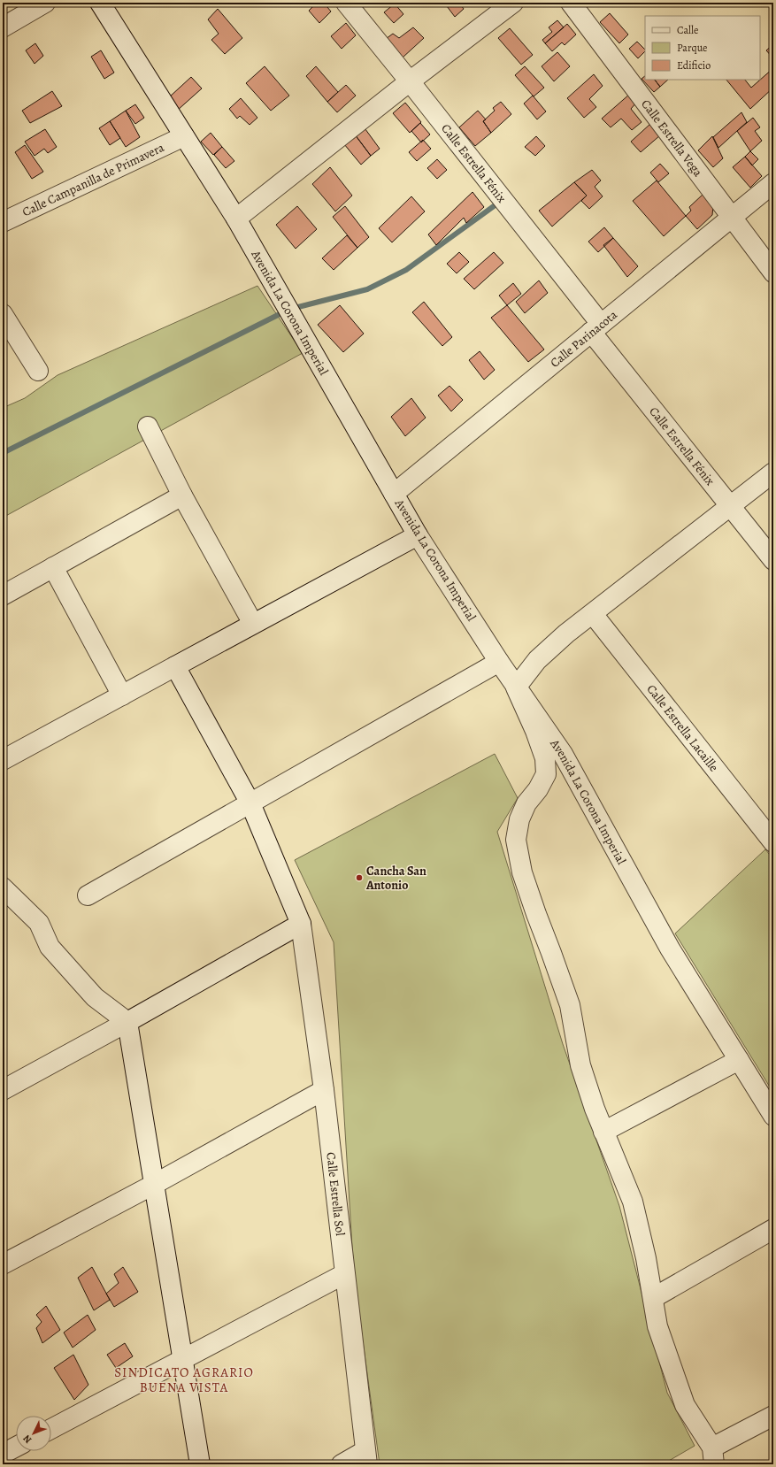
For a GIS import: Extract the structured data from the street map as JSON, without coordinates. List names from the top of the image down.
{
  "streets": {
    "street": [
      "Calle Estrella Vega",
      "Calle Estrella Fénix",
      "Calle Campanilla de Primavera",
      "Avenida La Corona Imperial",
      "Calle Parinacota",
      "Calle Estrella Lacaille",
      "Calle Estrella Sol"
    ]
  },
  "crossings": [
    ["Calle Estrella Vega", "Calle Parinacota"],
    ["Calle Estrella Fénix", "Calle Parinacota"],
    ["Calle Campanilla de Primavera", "Avenida La Corona Imperial"],
    ["Avenida La Corona Imperial", "Calle Parinacota"]
  ],
  "districts": ["SINDICATO AGRARIO BUENA VISTA"],
  "places": ["Cancha San Antonio"],
  "legend": ["Calle", "Parque", "Edificio"],
  "north": "bottom left"
}
